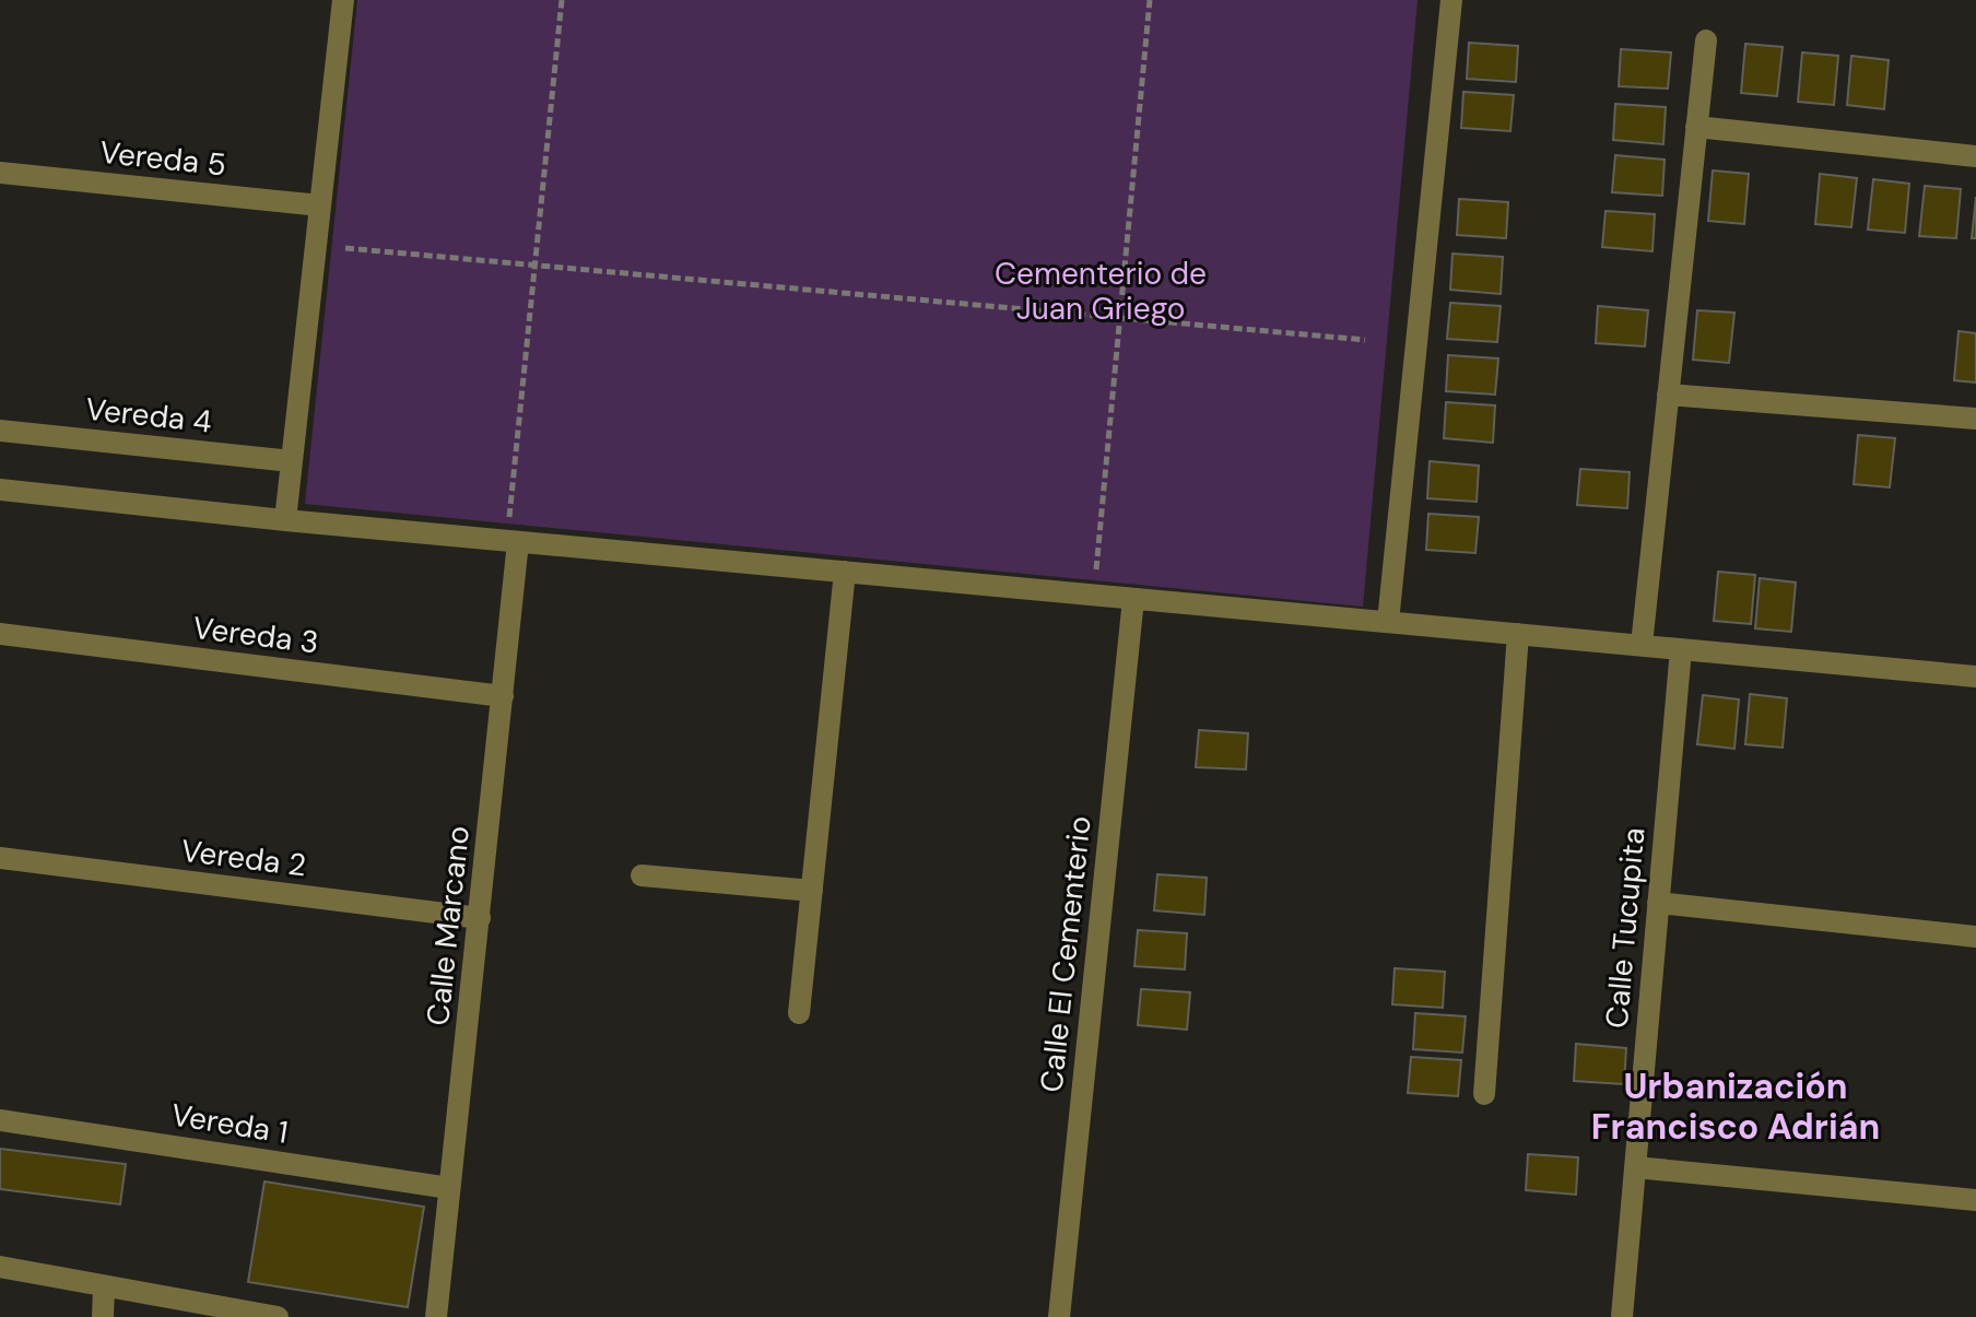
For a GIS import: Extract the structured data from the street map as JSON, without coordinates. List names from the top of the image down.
{
  "streets": {
    "street": [
      "Vereda 5",
      "Vereda 4",
      "Vereda 3",
      "Vereda 2",
      "Calle Marcano",
      "Calle Tucupita",
      "Calle El Cementerio",
      "Vereda 1"
    ]
  },
  "crossings": [
    ["Vereda 3", "Calle Marcano"],
    ["Vereda 2", "Calle Marcano"],
    ["Calle Marcano", "Vereda 1"]
  ],
  "districts": ["Urbanización Francisco Adrián"],
  "parks": ["Cementerio de Juan Griego"]
}
